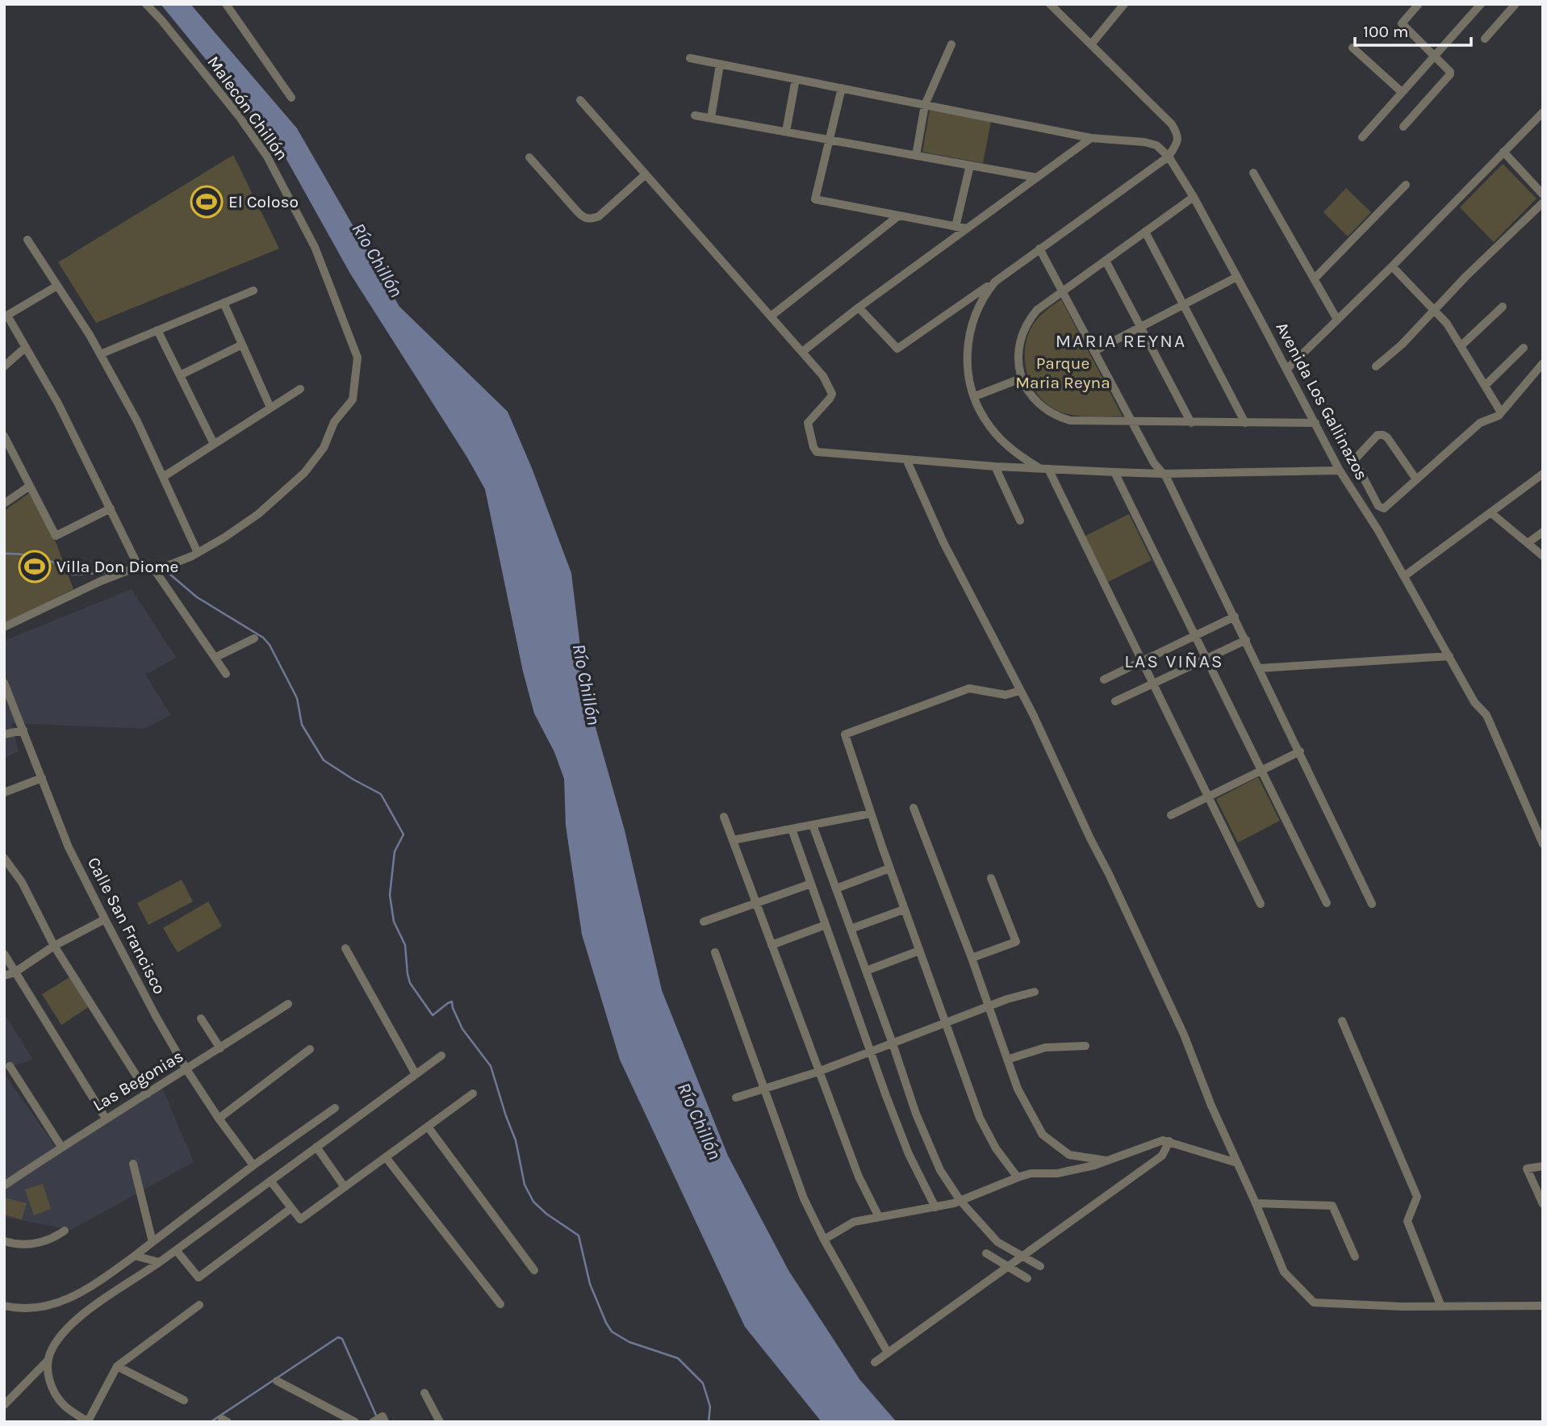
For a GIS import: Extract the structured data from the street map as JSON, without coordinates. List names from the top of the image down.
{
  "streets": {
    "street": [
      "Malecón Chillón",
      "Avenida Los Gallinazos",
      "Calle San Francisco",
      "Las Begonias"
    ]
  },
  "crossings": [
    ["Calle San Francisco", "Las Begonias"]
  ],
  "districts": ["MARIA REYNA", "LAS VIÑAS"],
  "water": ["Río Chillón"],
  "parks": ["Parque Maria Reyna"],
  "places": {
    "sports": ["El Coloso", "Villa Don Diome"]
  },
  "scale_bar": "100 m"
}
